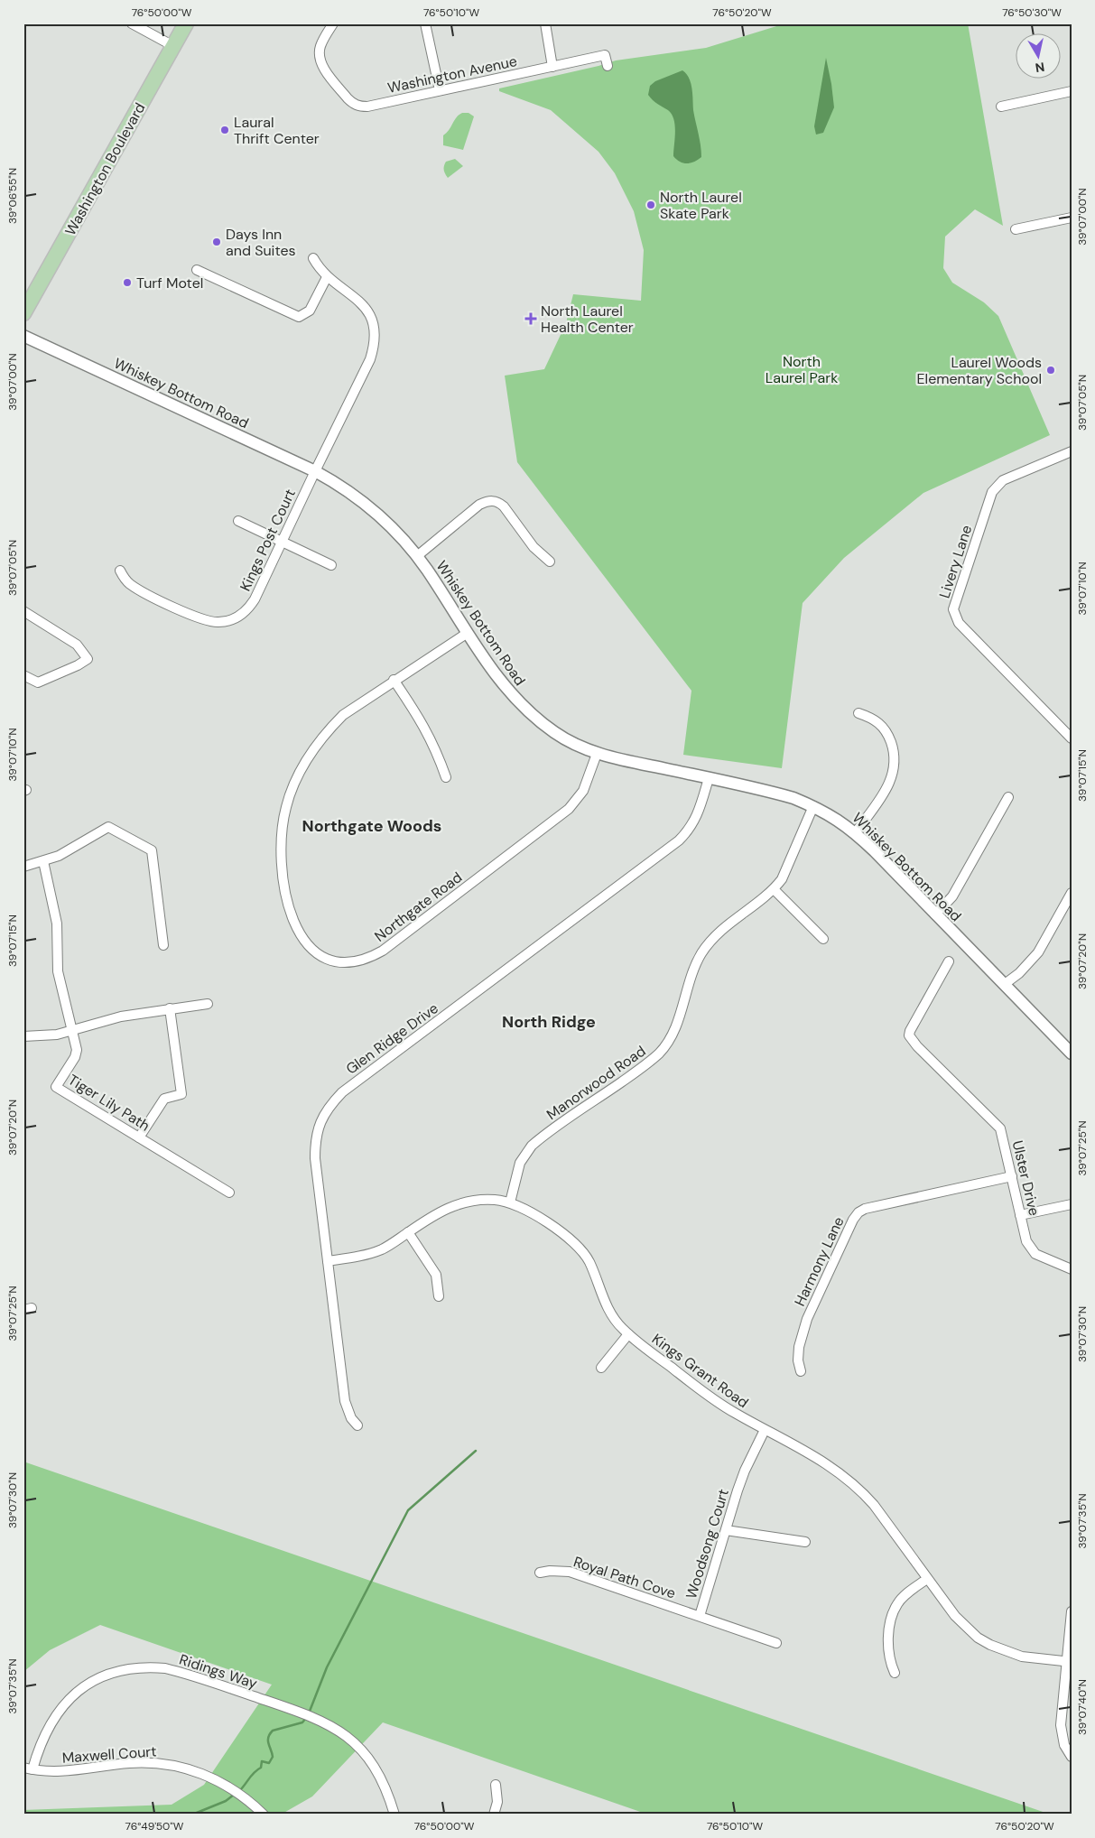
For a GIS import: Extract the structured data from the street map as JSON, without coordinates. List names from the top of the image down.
{
  "streets": {
    "main road": ["Washington Boulevard"],
    "street": [
      "Washington Avenue",
      "Whiskey Bottom Road",
      "Kings Post Court",
      "Livery Lane",
      "Northgate Road",
      "Glen Ridge Drive",
      "Manorwood Road",
      "Tiger Lily Path",
      "Ulster Drive",
      "Harmony Lane",
      "Kings Grant Road",
      "Woodsong Court",
      "Royal Path Cove",
      "Ridings Way",
      "Maxwell Court"
    ]
  },
  "crossings": [
    ["Whiskey Bottom Road", "Kings Post Court"],
    ["Whiskey Bottom Road", "Northgate Road"],
    ["Whiskey Bottom Road", "Glen Ridge Drive"],
    ["Whiskey Bottom Road", "Manorwood Road"],
    ["Glen Ridge Drive", "Kings Grant Road"],
    ["Manorwood Road", "Kings Grant Road"],
    ["Ulster Drive", "Harmony Lane"],
    ["Kings Grant Road", "Woodsong Court"],
    ["Woodsong Court", "Royal Path Cove"],
    ["Ridings Way", "Maxwell Court"]
  ],
  "districts": ["Northgate Woods", "North Ridge"],
  "parks": ["North Laurel Park"],
  "places": {
    "other": [
      "Laural Thrift Center",
      "North Laurel Skate Park",
      "Days Inn and Suites",
      "Turf Motel",
      "Laurel Woods Elementary School"
    ],
    "health": ["North Laurel Health Center"]
  },
  "north": "bottom",
  "coordinates": [
    "76°50'00\"W",
    "76°50'10\"W",
    "76°50'20\"W",
    "76°50'30\"W",
    "39°06'55\"N",
    "39°07'00\"N",
    "39°07'05\"N",
    "39°07'10\"N",
    "39°07'15\"N",
    "39°07'20\"N",
    "39°07'25\"N",
    "39°07'30\"N",
    "39°07'35\"N",
    "39°07'40\"N",
    "76°49'50\"W"
  ]
}
